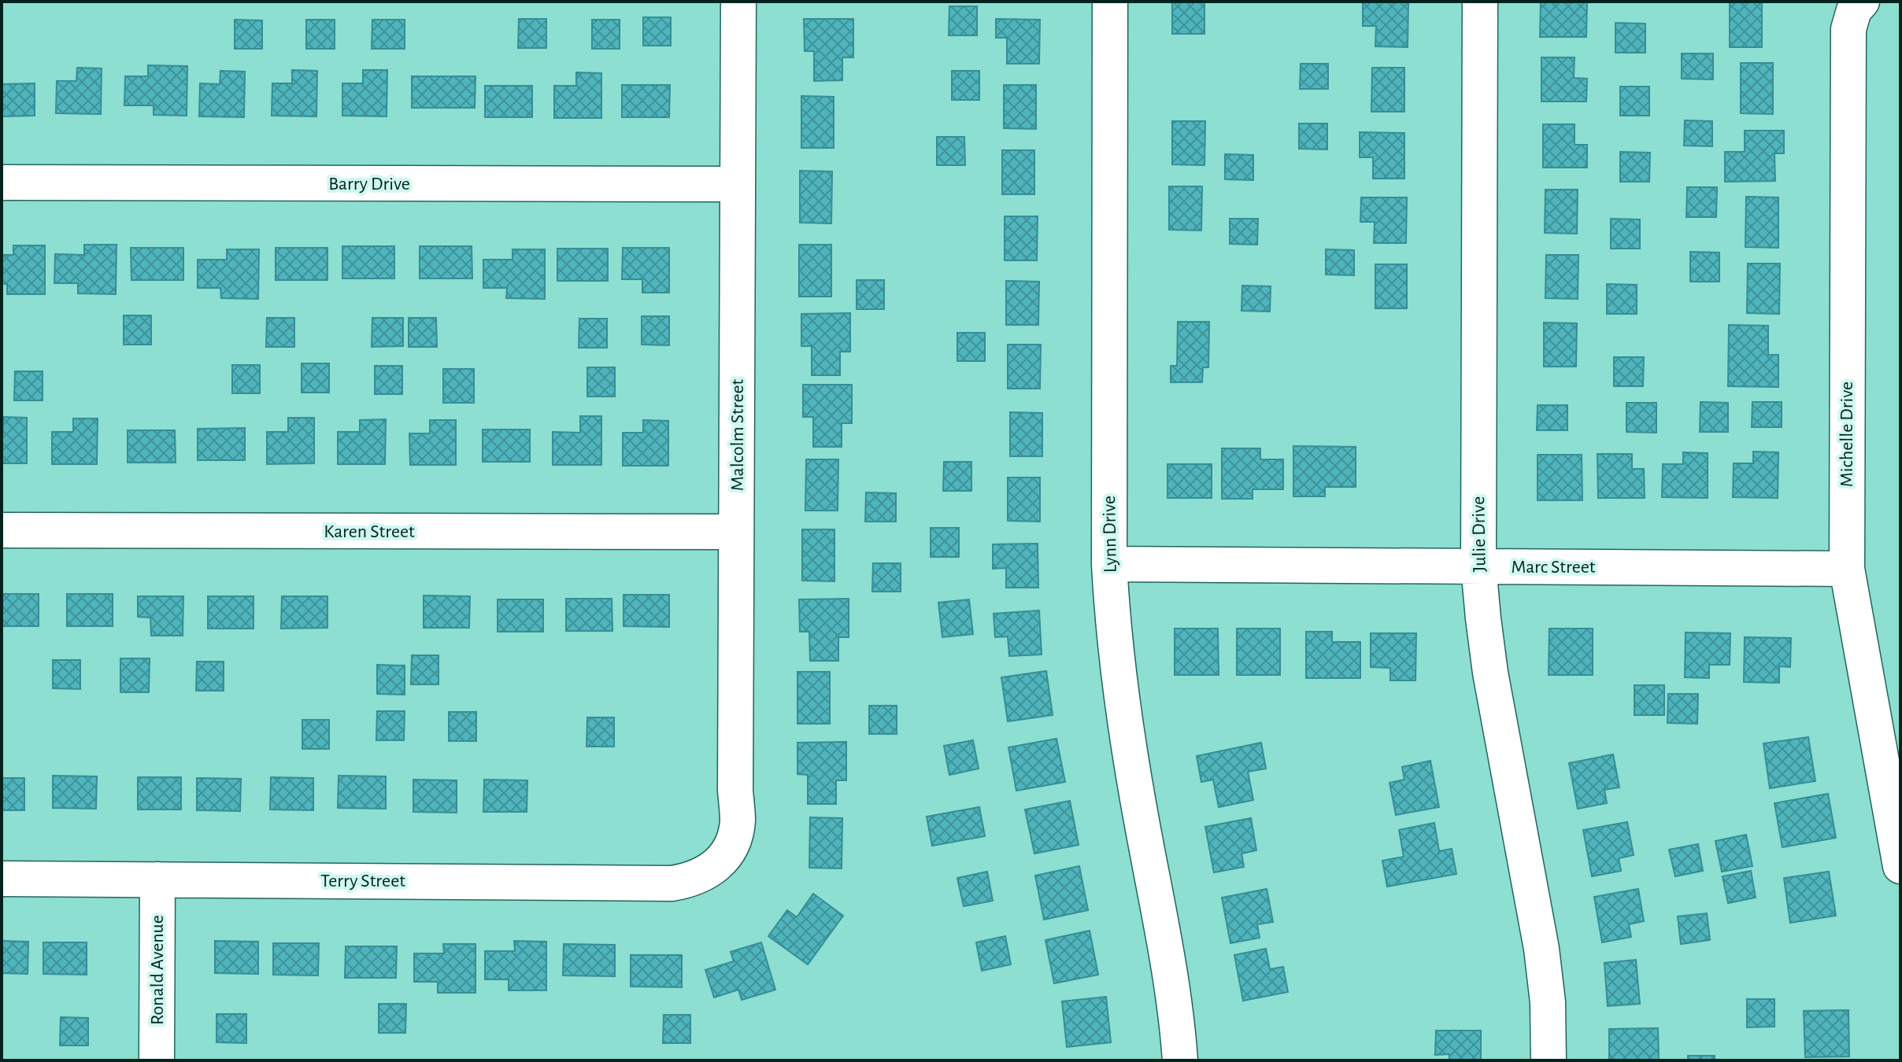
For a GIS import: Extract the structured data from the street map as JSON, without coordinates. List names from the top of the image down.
{
  "streets": {
    "street": [
      "Barry Drive",
      "Michelle Drive",
      "Malcolm Street",
      "Karen Street",
      "Lynn Drive",
      "Julie Drive",
      "Marc Street",
      "Terry Street",
      "Ronald Avenue"
    ]
  },
  "crossings": [
    ["Barry Drive", "Malcolm Street"],
    ["Michelle Drive", "Marc Street"],
    ["Malcolm Street", "Karen Street"],
    ["Malcolm Street", "Terry Street"],
    ["Lynn Drive", "Marc Street"],
    ["Julie Drive", "Marc Street"],
    ["Terry Street", "Ronald Avenue"]
  ]
}
